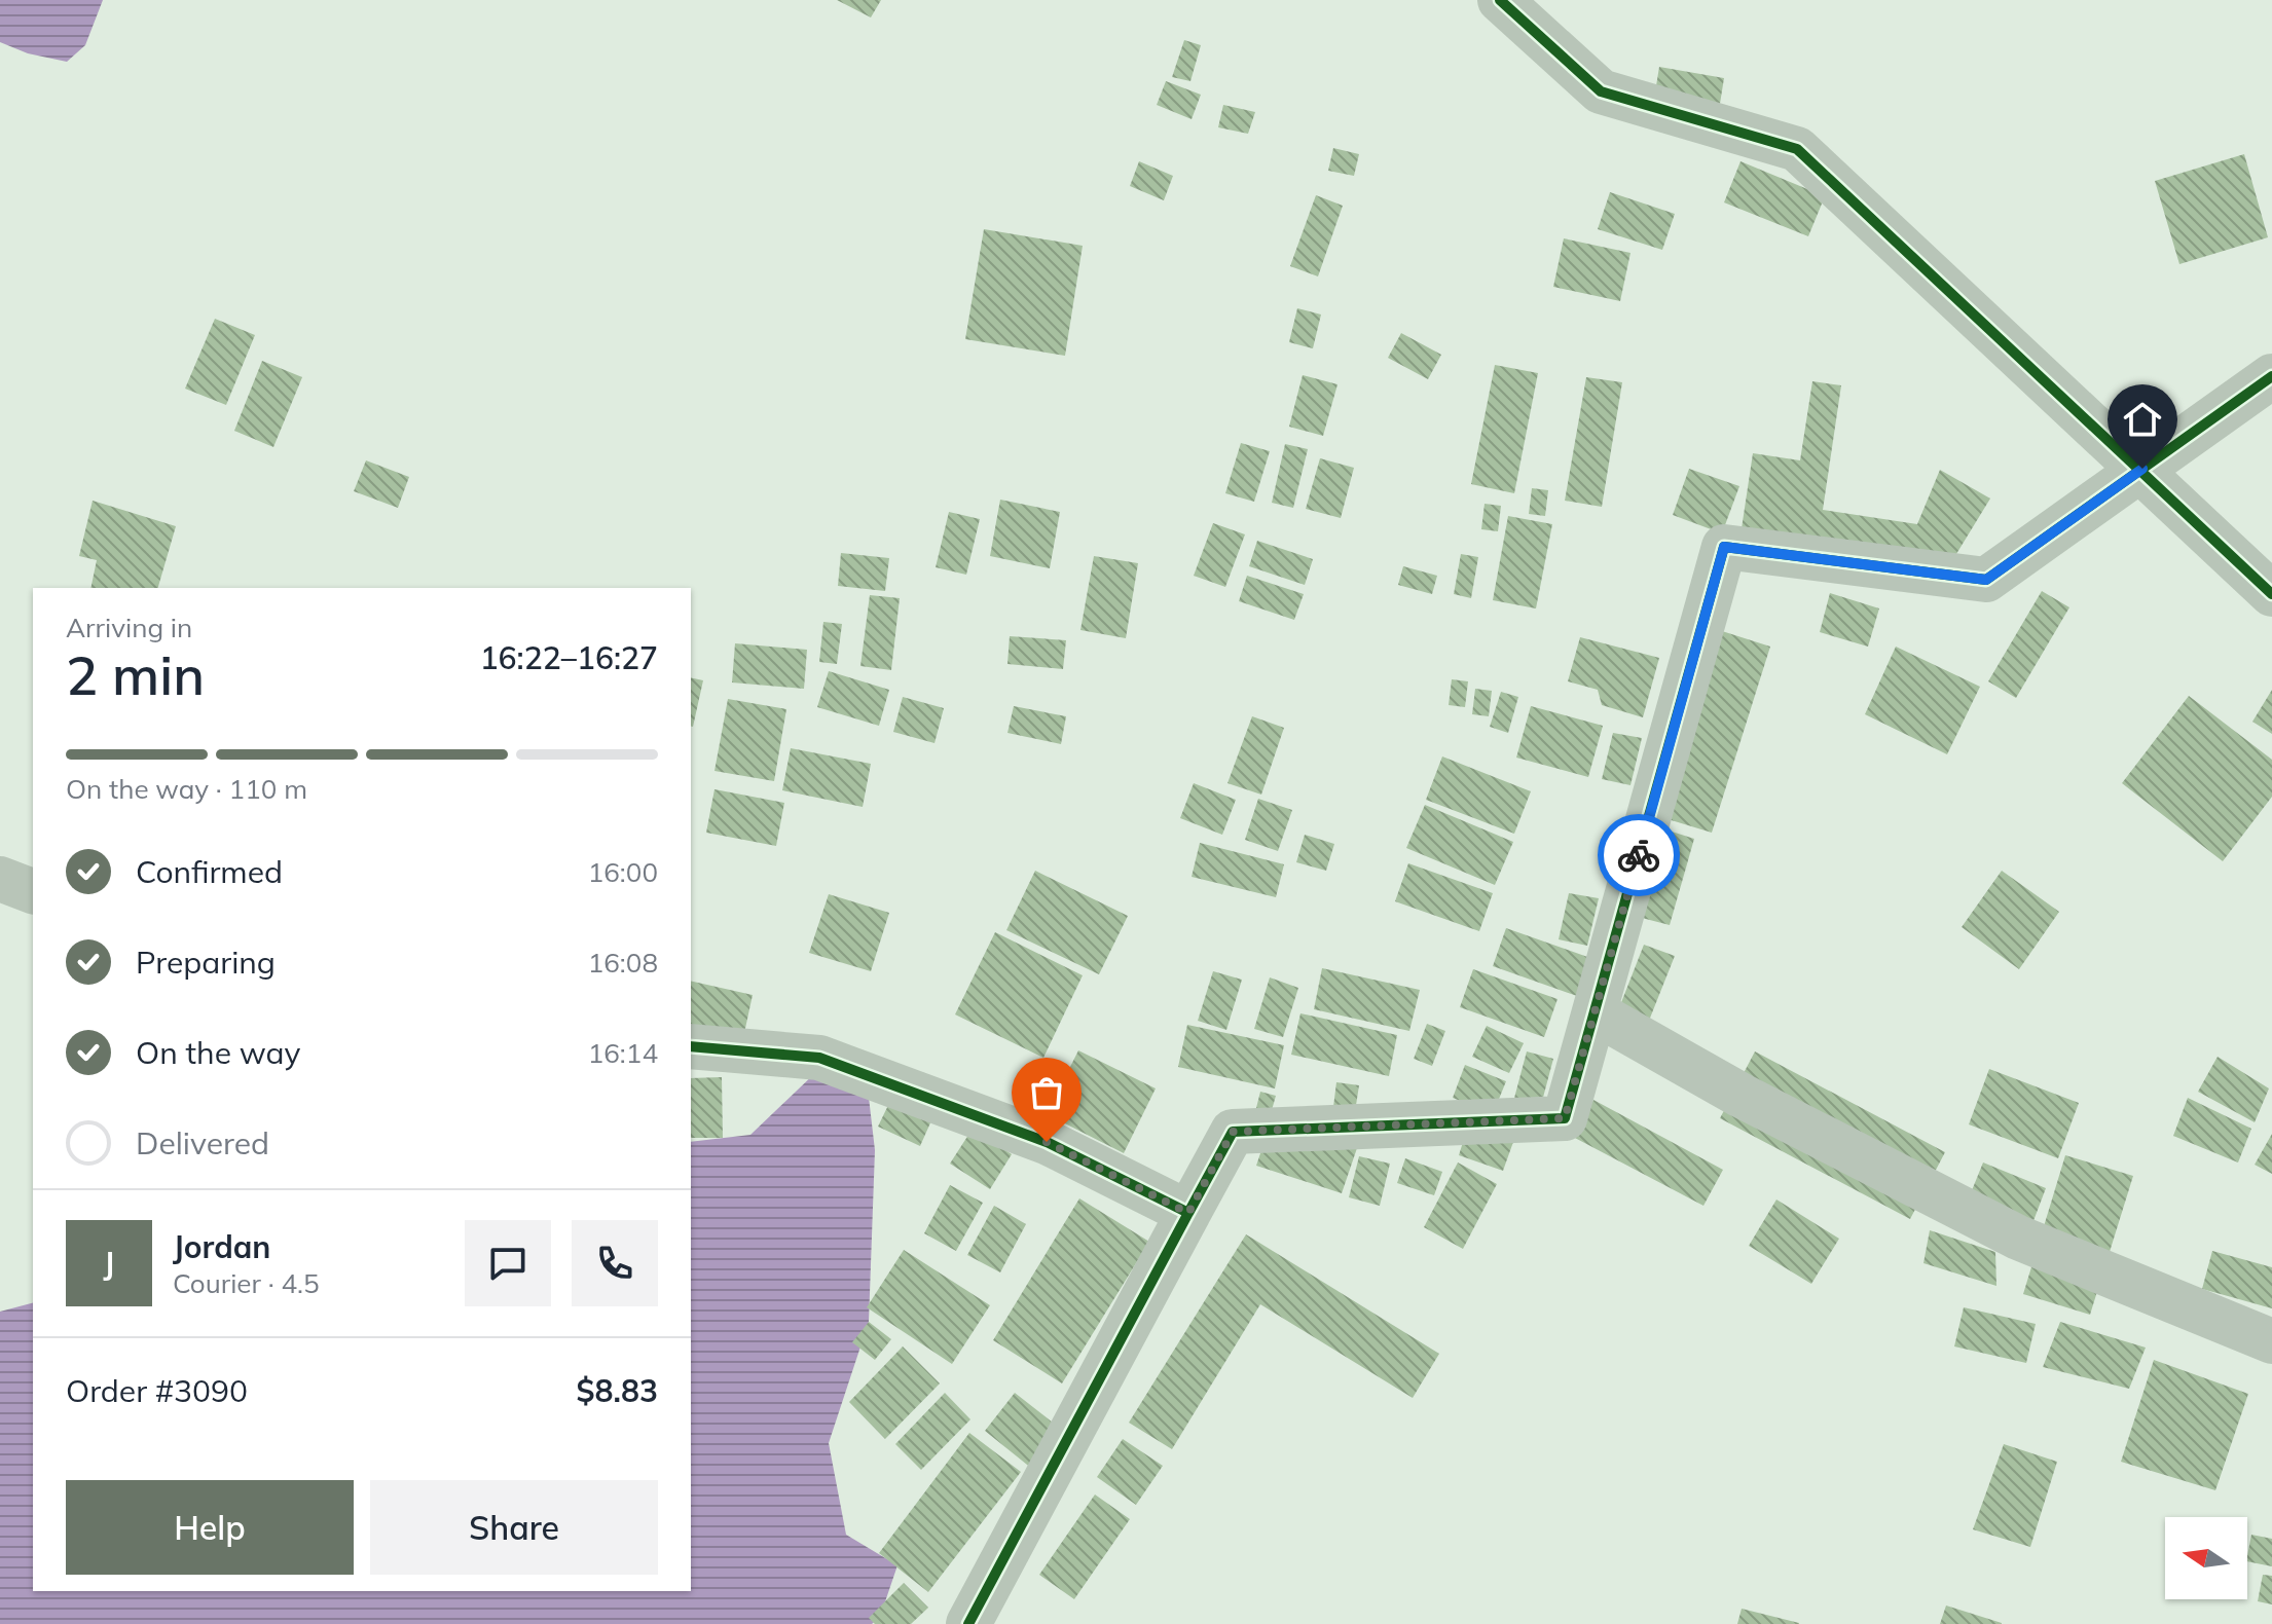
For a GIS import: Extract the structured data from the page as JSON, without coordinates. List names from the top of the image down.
{
  "north": "left",
  "page": {
    "heading": ["2 min", "Arriving in", "16:22–16:27"],
    "panel": [
      "Jordan",
      "Courier · 4.5",
      "Order #3090",
      "$8.83"
    ],
    "bar": "On the way · 110 m",
    "list": [
      ["Confirmed", "16:00"],
      ["Preparing", "16:08"],
      ["On the way", "16:14"],
      "Delivered"
    ],
    "round": "J",
    "buttons": ["Help", "Share"]
  }
}
